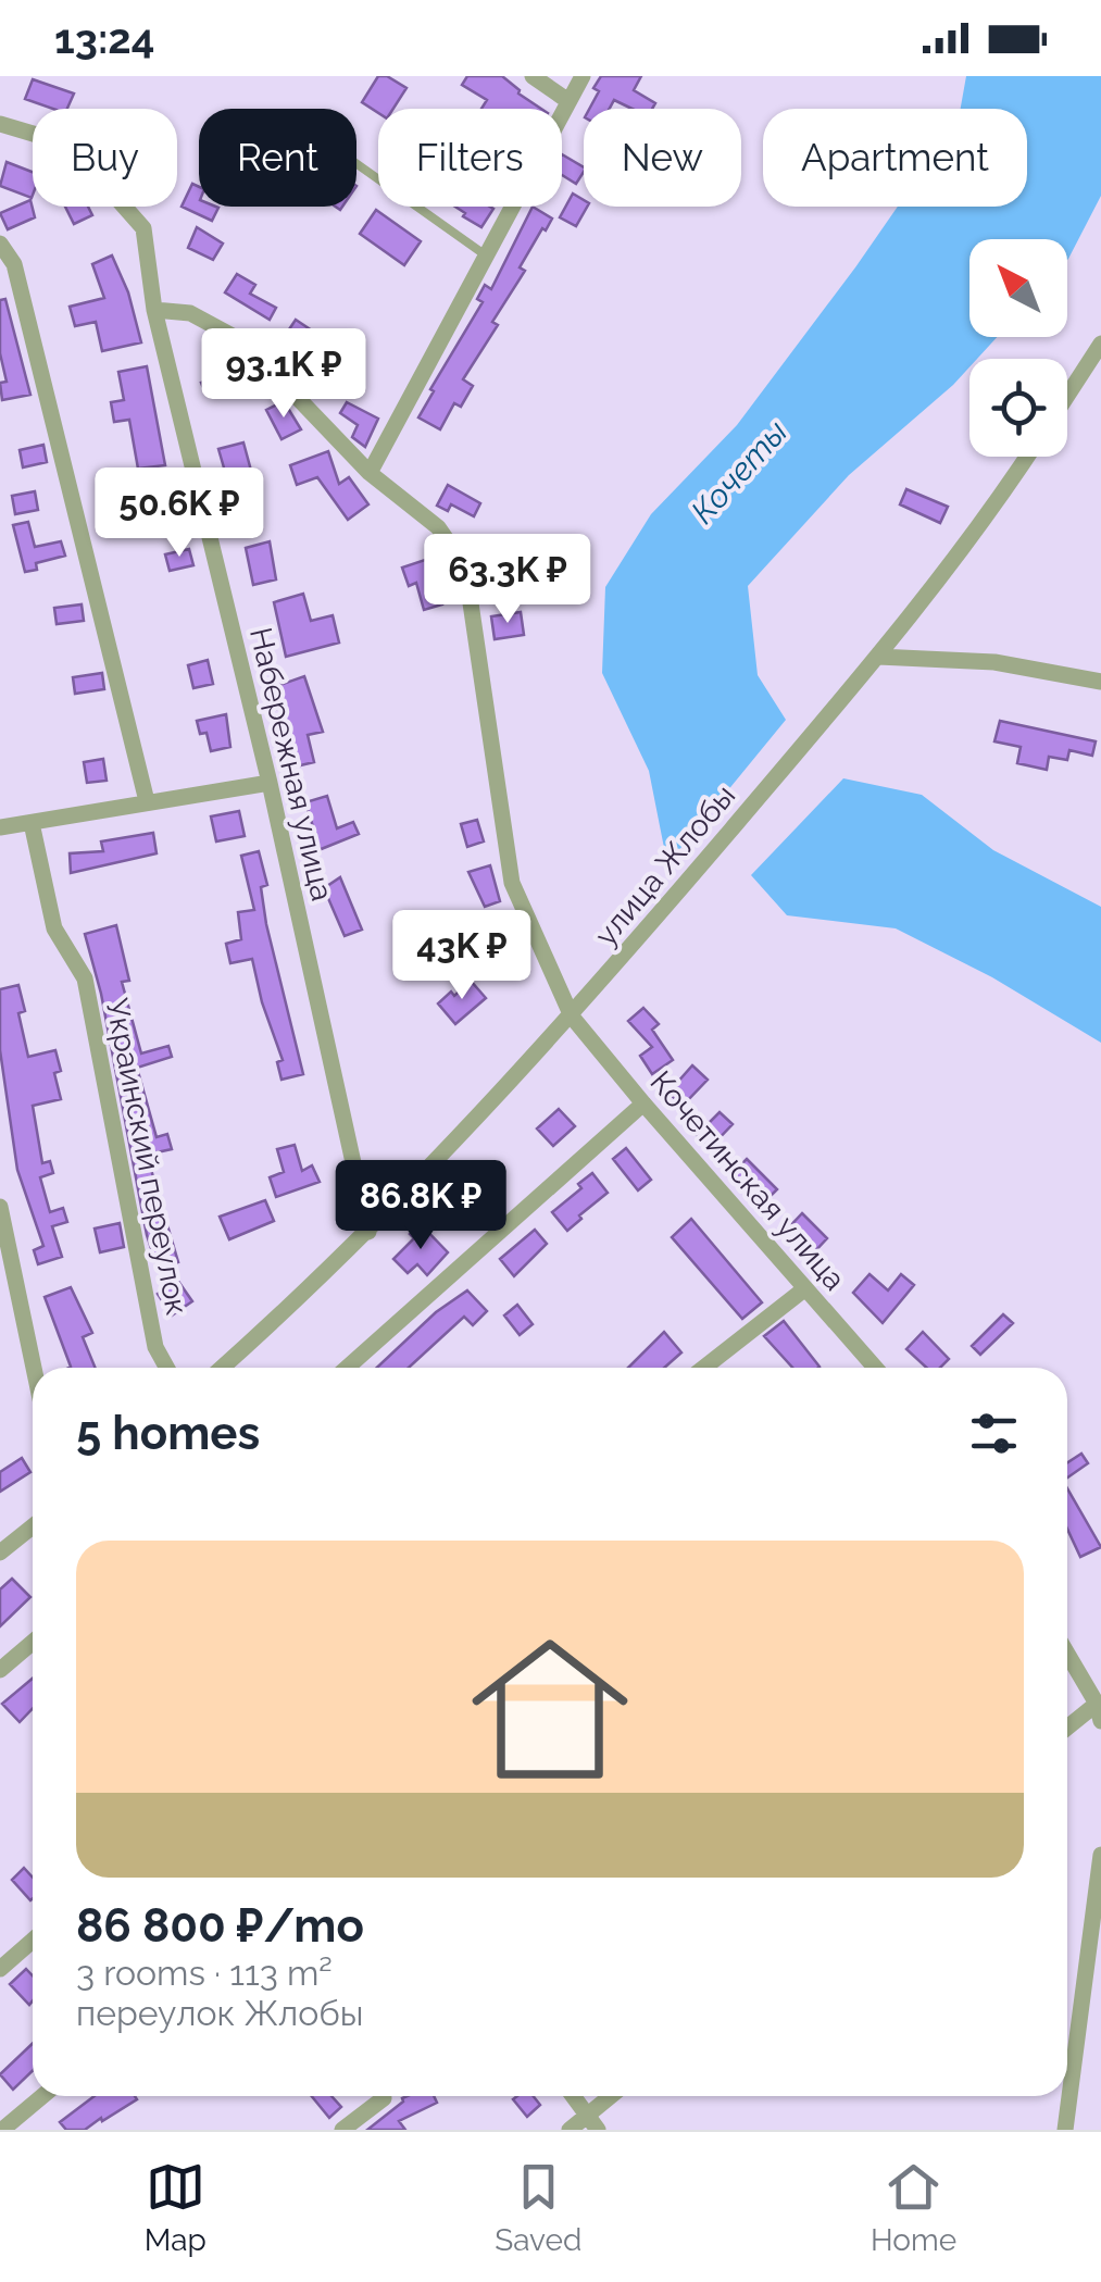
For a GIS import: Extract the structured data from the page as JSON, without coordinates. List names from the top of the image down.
{
  "streets": {
    "street": [
      "Набережная улица",
      "улица Жлобы",
      "Украинский переулок",
      "Кочетинская улица"
    ]
  },
  "crossings": [
    ["Набережная улица", "улица Жлобы"],
    ["улица Жлобы", "Кочетинская улица"]
  ],
  "water": ["Кочеты"],
  "north": "top left",
  "page": {
    "status": "13:24",
    "chip": [
      "Buy",
      "Rent",
      "Filters",
      "New",
      "Apartment"
    ],
    "price": [
      "93.1K ₽",
      "50.6K ₽",
      "63.3K ₽",
      "43K ₽",
      "86.8K ₽"
    ],
    "heading": "5 homes",
    "list": [
      {
        "name": "86 800 ₽/mo",
        "note": "3 rooms · 113 m² · переулок Жлобы"
      }
    ],
    "tabs": ["Map", "Saved", "Home"]
  }
}
